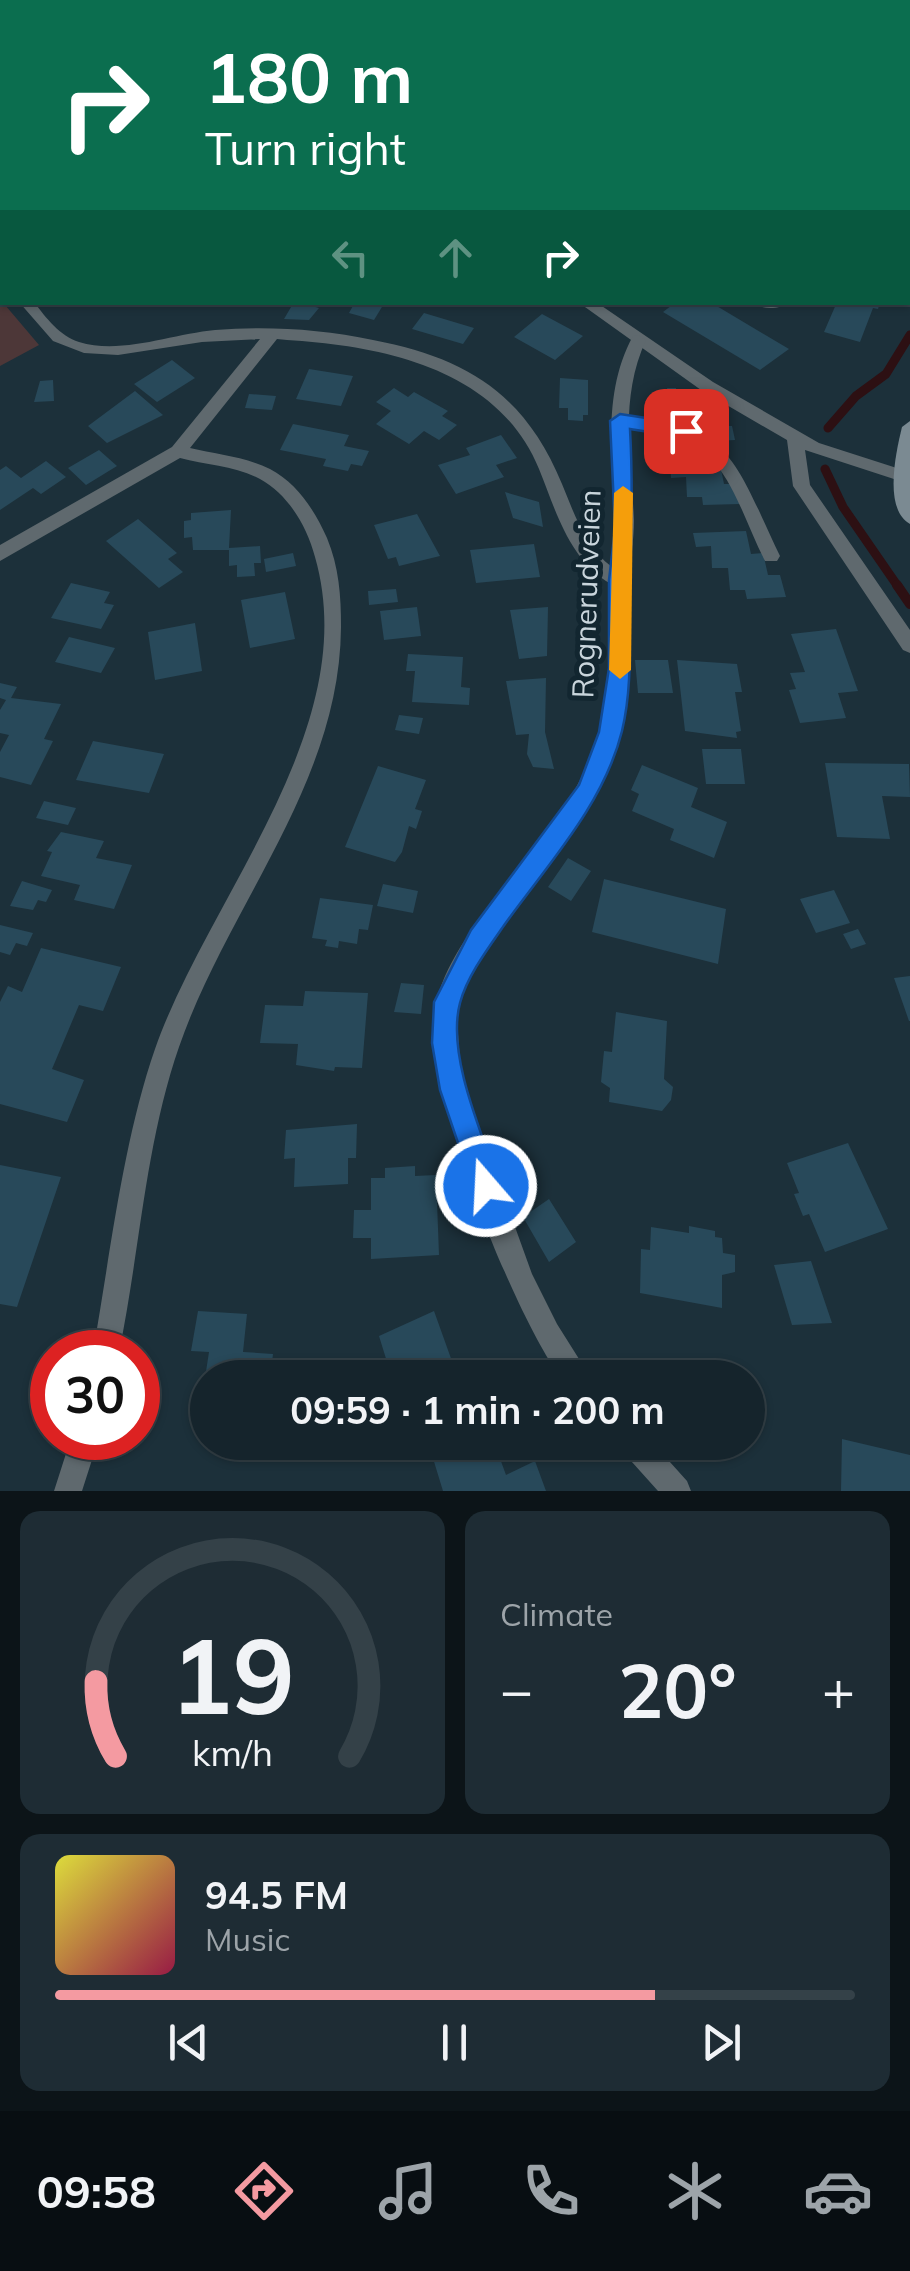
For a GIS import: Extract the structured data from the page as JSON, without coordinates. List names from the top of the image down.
{
  "streets": {
    "street": ["Rognerudveien"]
  },
  "page": {
    "turn": ["180 m", "Turn right"],
    "limit": "30",
    "trip": "09:59 · 1 min · 200 m",
    "tile": "Climate",
    "heat": ["−", "20°", "+"],
    "song": ["94.5 FM", "Music"],
    "tabs": "09:58",
    "gauge": ["19", "km/h"]
  }
}
